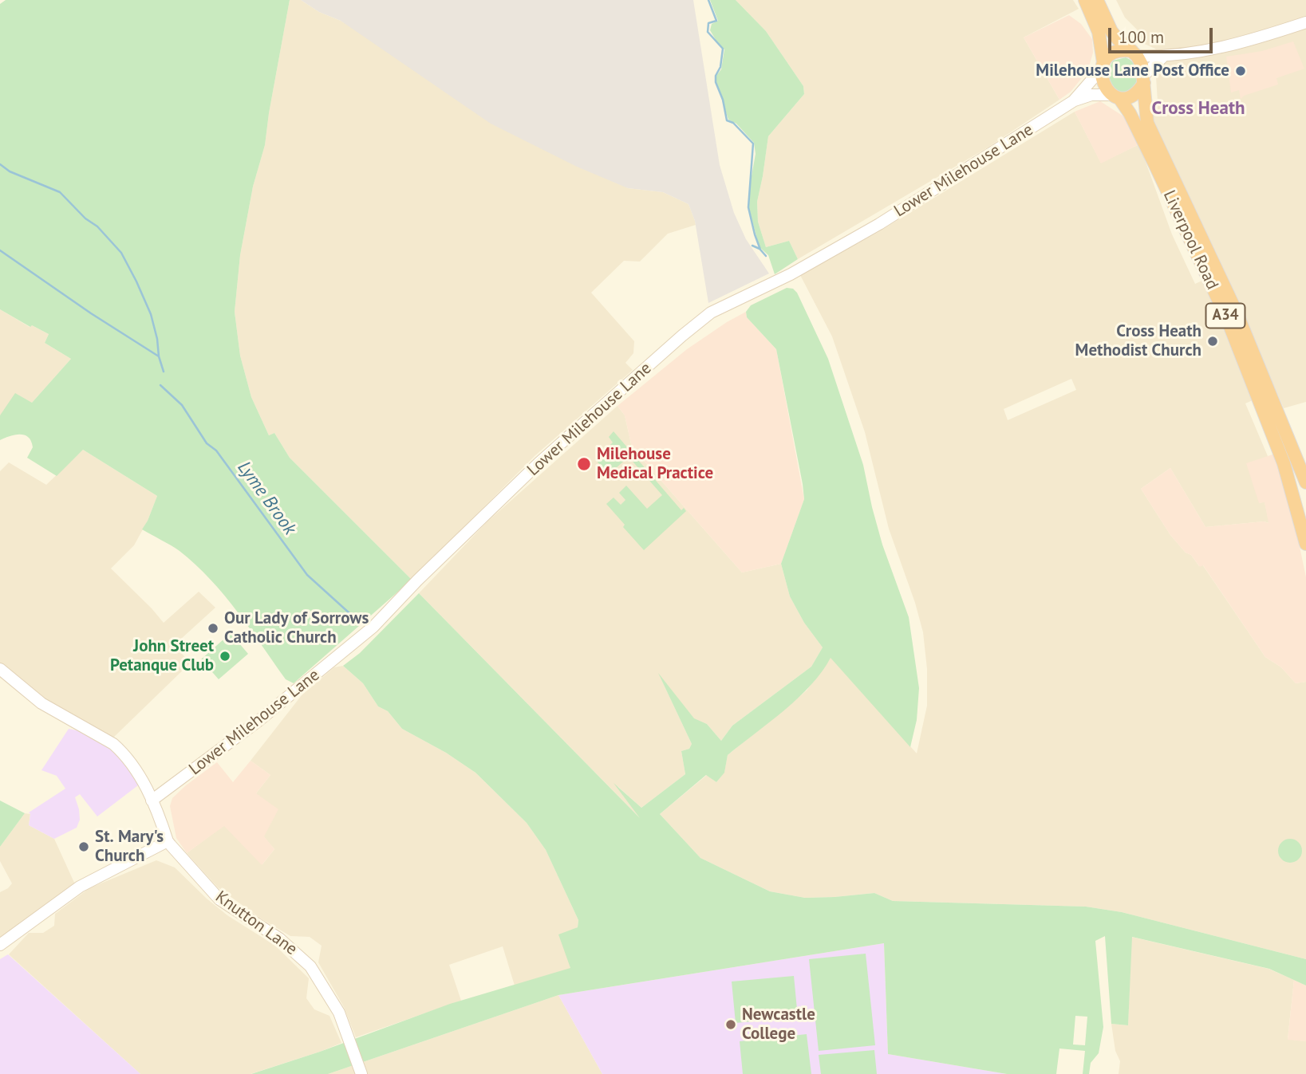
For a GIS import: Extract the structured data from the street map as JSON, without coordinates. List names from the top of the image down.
{
  "streets": {
    "highway": ["Liverpool Road", "A34"],
    "main road": ["Lower Milehouse Lane", "Knutton Lane"]
  },
  "crossings": [
    ["Lower Milehouse Lane", "Liverpool Road"]
  ],
  "districts": ["Cross Heath"],
  "water": ["Lyme Brook"],
  "places": [
    "Milehouse Lane Post Office",
    "Cross Heath Methodist Church",
    "Milehouse Medical Practice",
    "Our Lady of Sorrows Catholic Church",
    "John Street Petanque Club",
    "St. Mary's Church",
    "Newcastle College"
  ],
  "scale_bar": "100 m"
}
